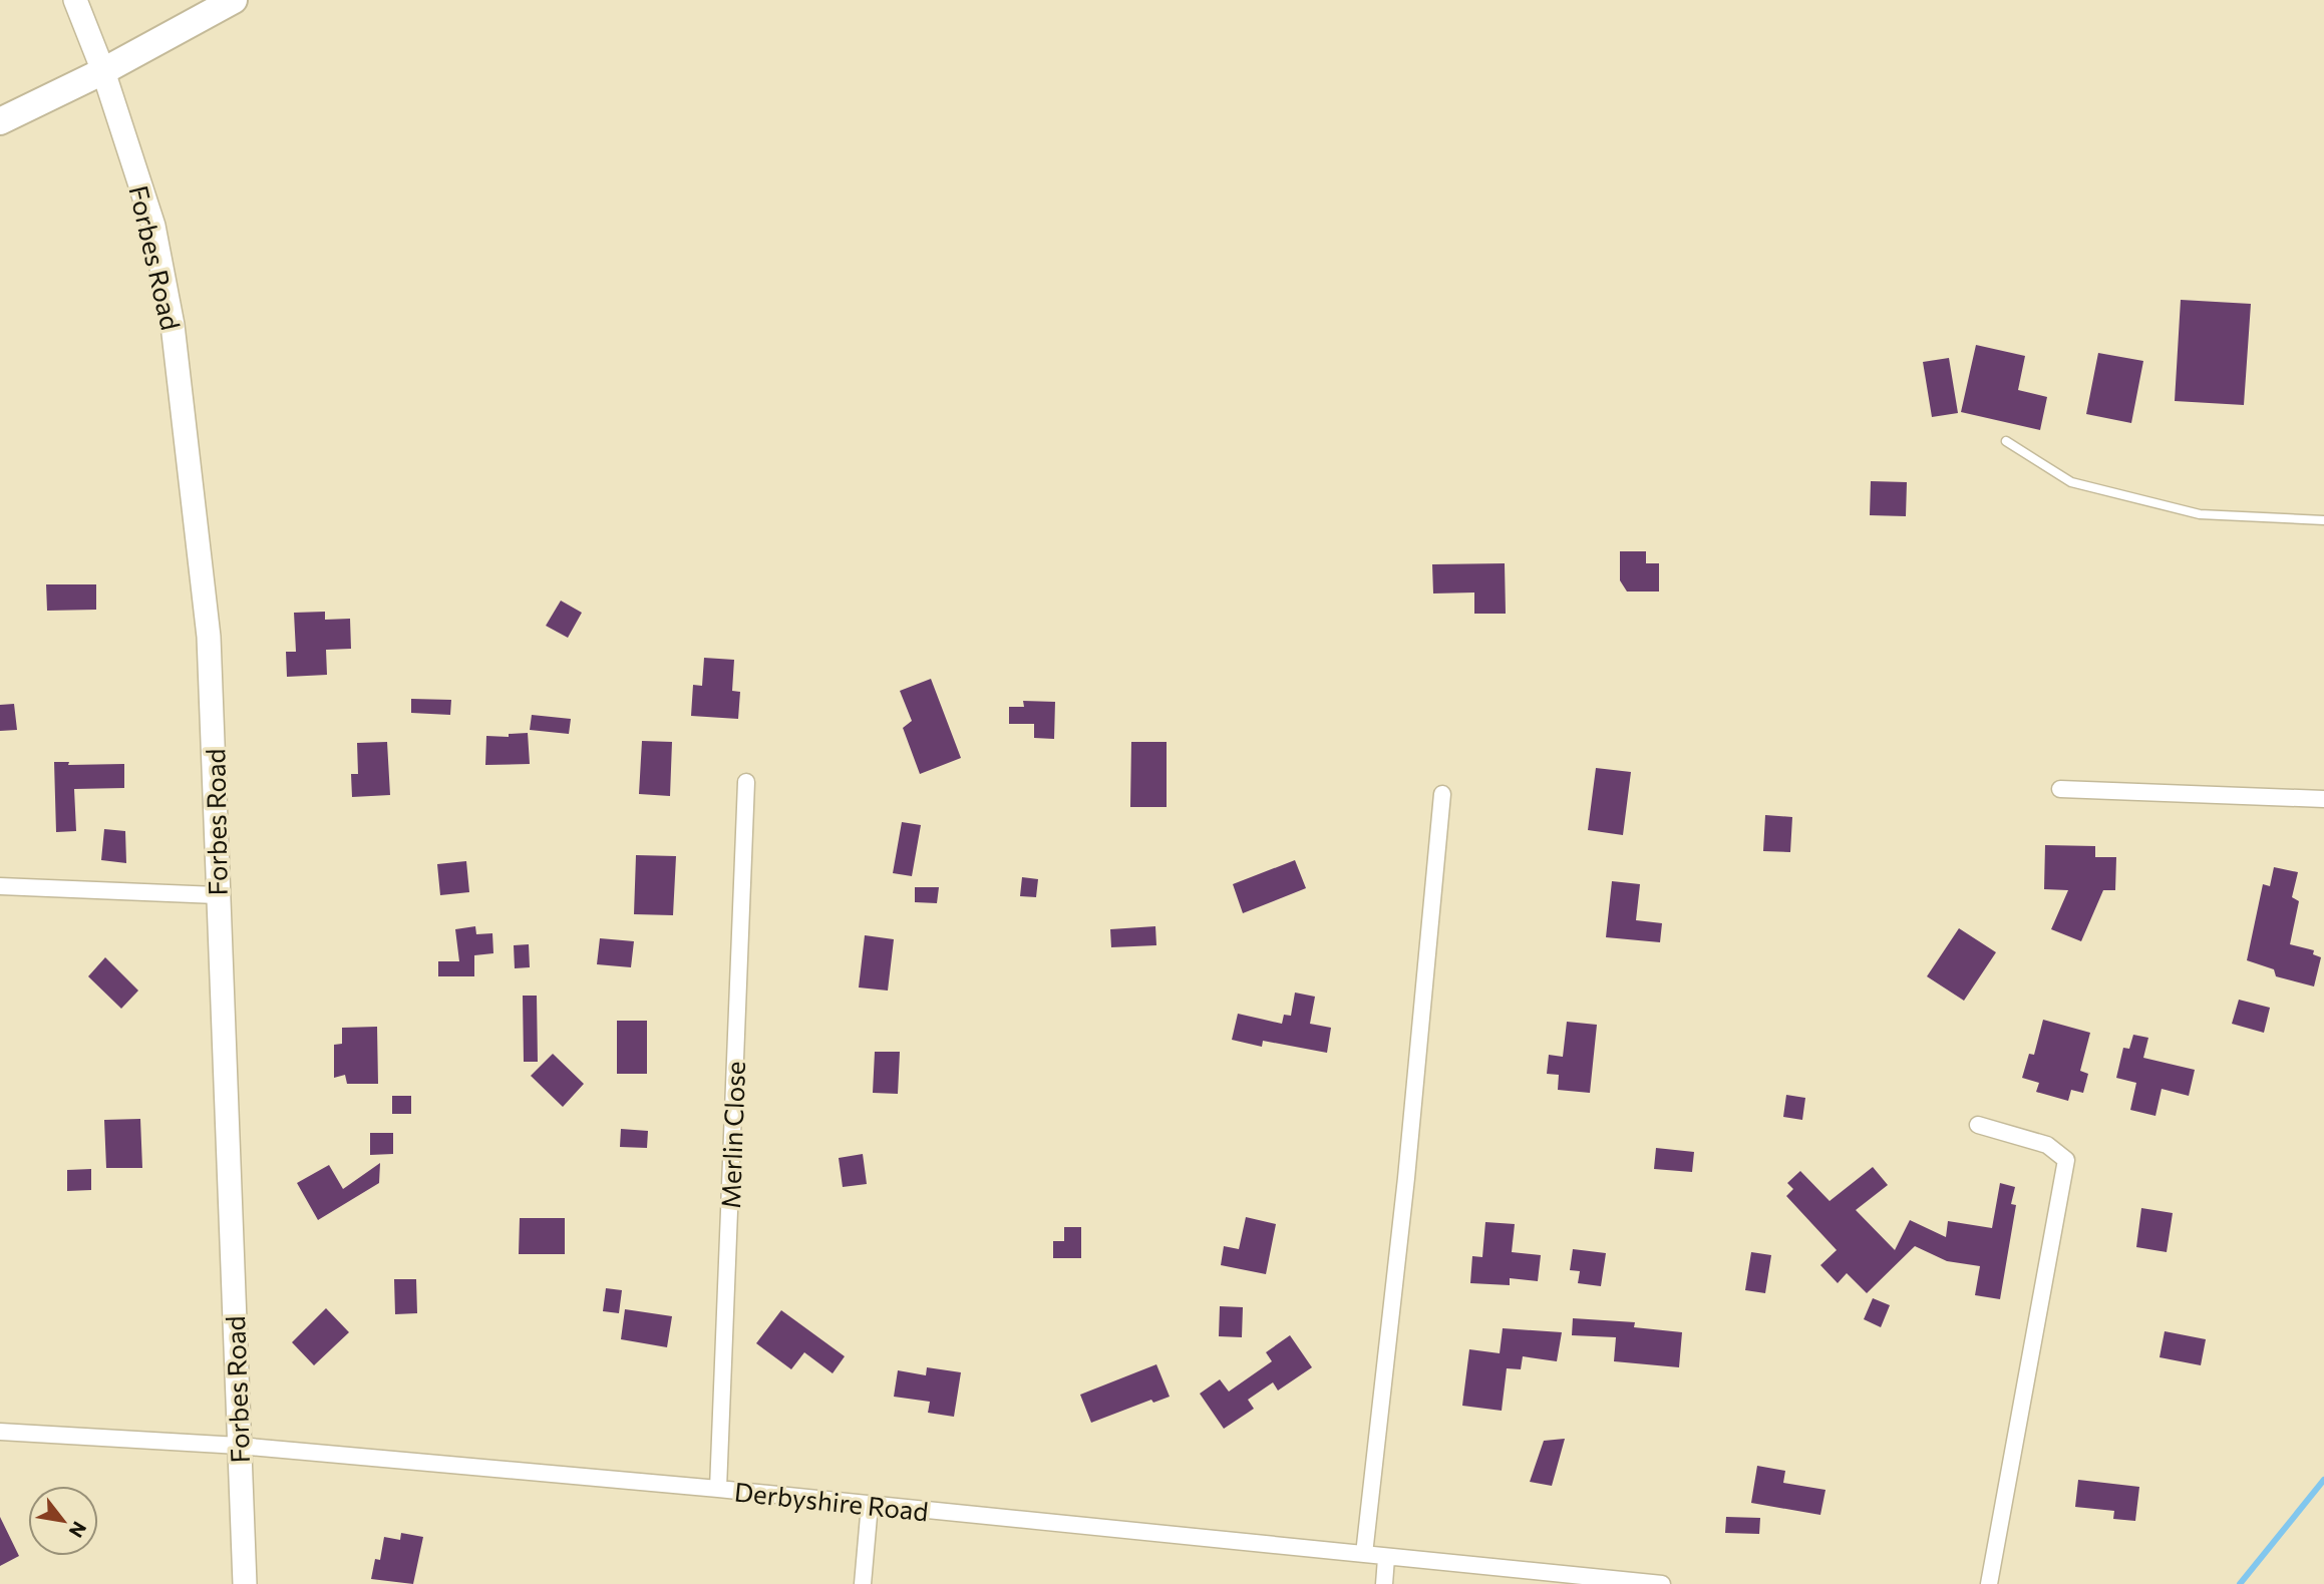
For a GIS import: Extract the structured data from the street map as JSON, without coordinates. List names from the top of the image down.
{
  "streets": {
    "main road": ["Forbes Road"],
    "street": ["Merlin Close", "Derbyshire Road"]
  },
  "crossings": [
    ["Forbes Road", "Derbyshire Road"],
    ["Merlin Close", "Derbyshire Road"]
  ],
  "north": "bottom right"
}
